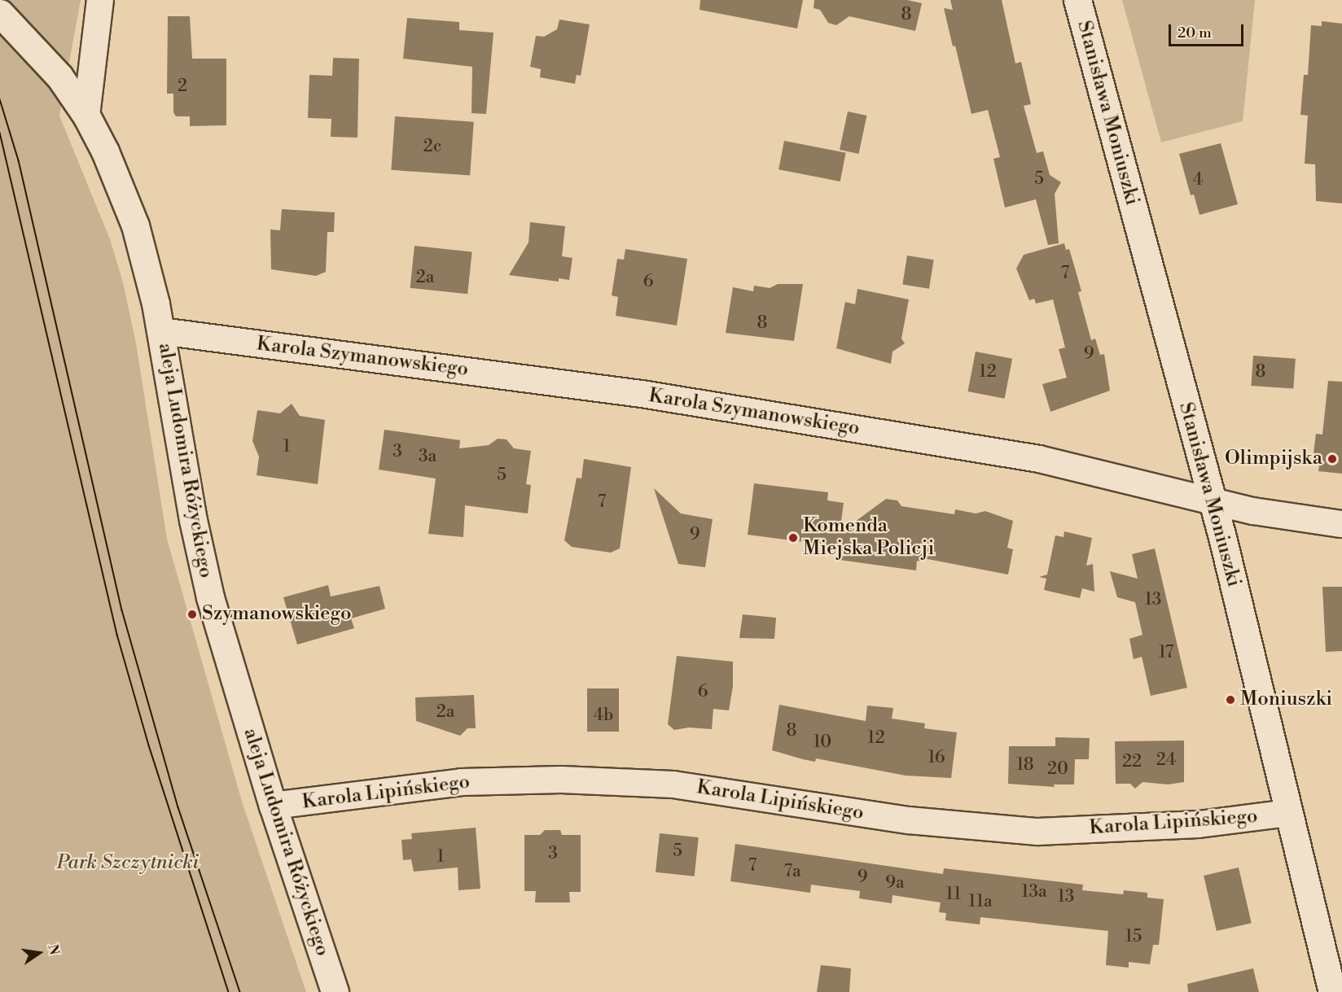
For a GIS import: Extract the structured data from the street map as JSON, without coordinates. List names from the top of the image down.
{
  "streets": {
    "street": [
      "Stanisława Moniuszki",
      "Karola Szymanowskiego",
      "aleja Ludomira Różyckiego",
      "Karola Lipińskiego"
    ]
  },
  "crossings": [
    ["Stanisława Moniuszki", "Karola Szymanowskiego"],
    ["Stanisława Moniuszki", "Karola Lipińskiego"],
    ["Karola Szymanowskiego", "aleja Ludomira Różyckiego"],
    ["aleja Ludomira Różyckiego", "Karola Lipińskiego"]
  ],
  "parks": ["Park Szczytnicki"],
  "places": [
    "Olimpijska",
    "Komenda Miejska Policji",
    "Szymanowskiego",
    "Moniuszki"
  ],
  "house_numbers": [
    "8",
    "2",
    "2c",
    "5",
    "4",
    "7",
    "2a",
    "6",
    "8",
    "9",
    "12",
    "8",
    "1",
    "3",
    "3a",
    "5",
    "7",
    "9",
    "13",
    "17",
    "6",
    "2a",
    "4b",
    "8",
    "12",
    "10",
    "16",
    "24",
    "22",
    "18",
    "20",
    "5",
    "3",
    "1",
    "7",
    "7a",
    "9",
    "9a",
    "13a",
    "11",
    "13",
    "11a",
    "15"
  ],
  "scale_bar": "20 m",
  "north": "right"
}
